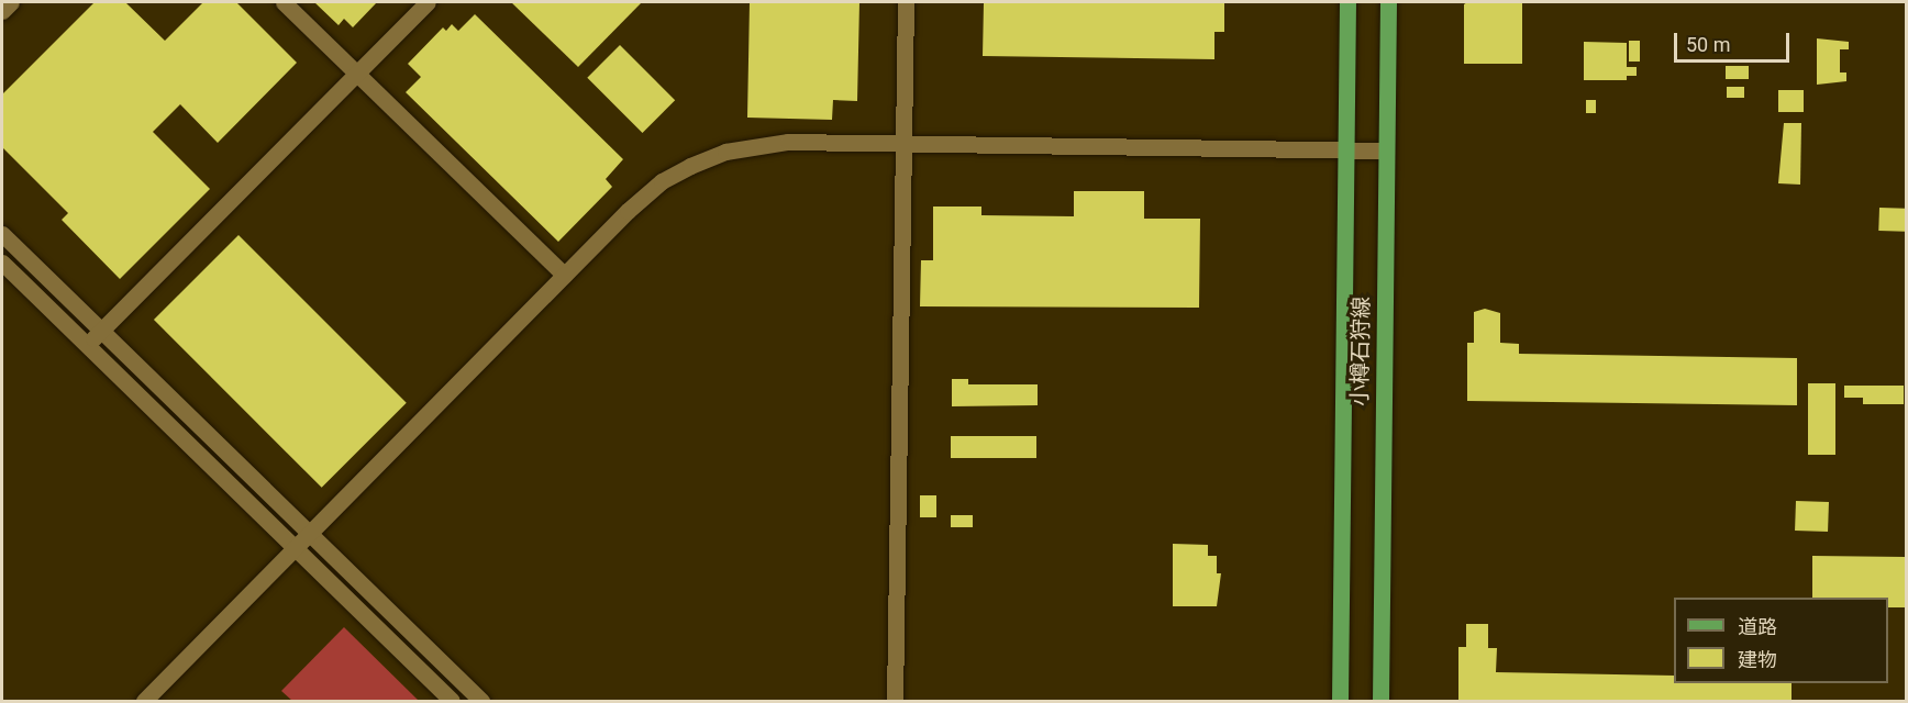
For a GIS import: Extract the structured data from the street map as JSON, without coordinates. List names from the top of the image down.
{
  "streets": {
    "main road": ["小樽石狩線"]
  },
  "legend": ["道路", "建物"],
  "scale_bar": "50 m"
}
